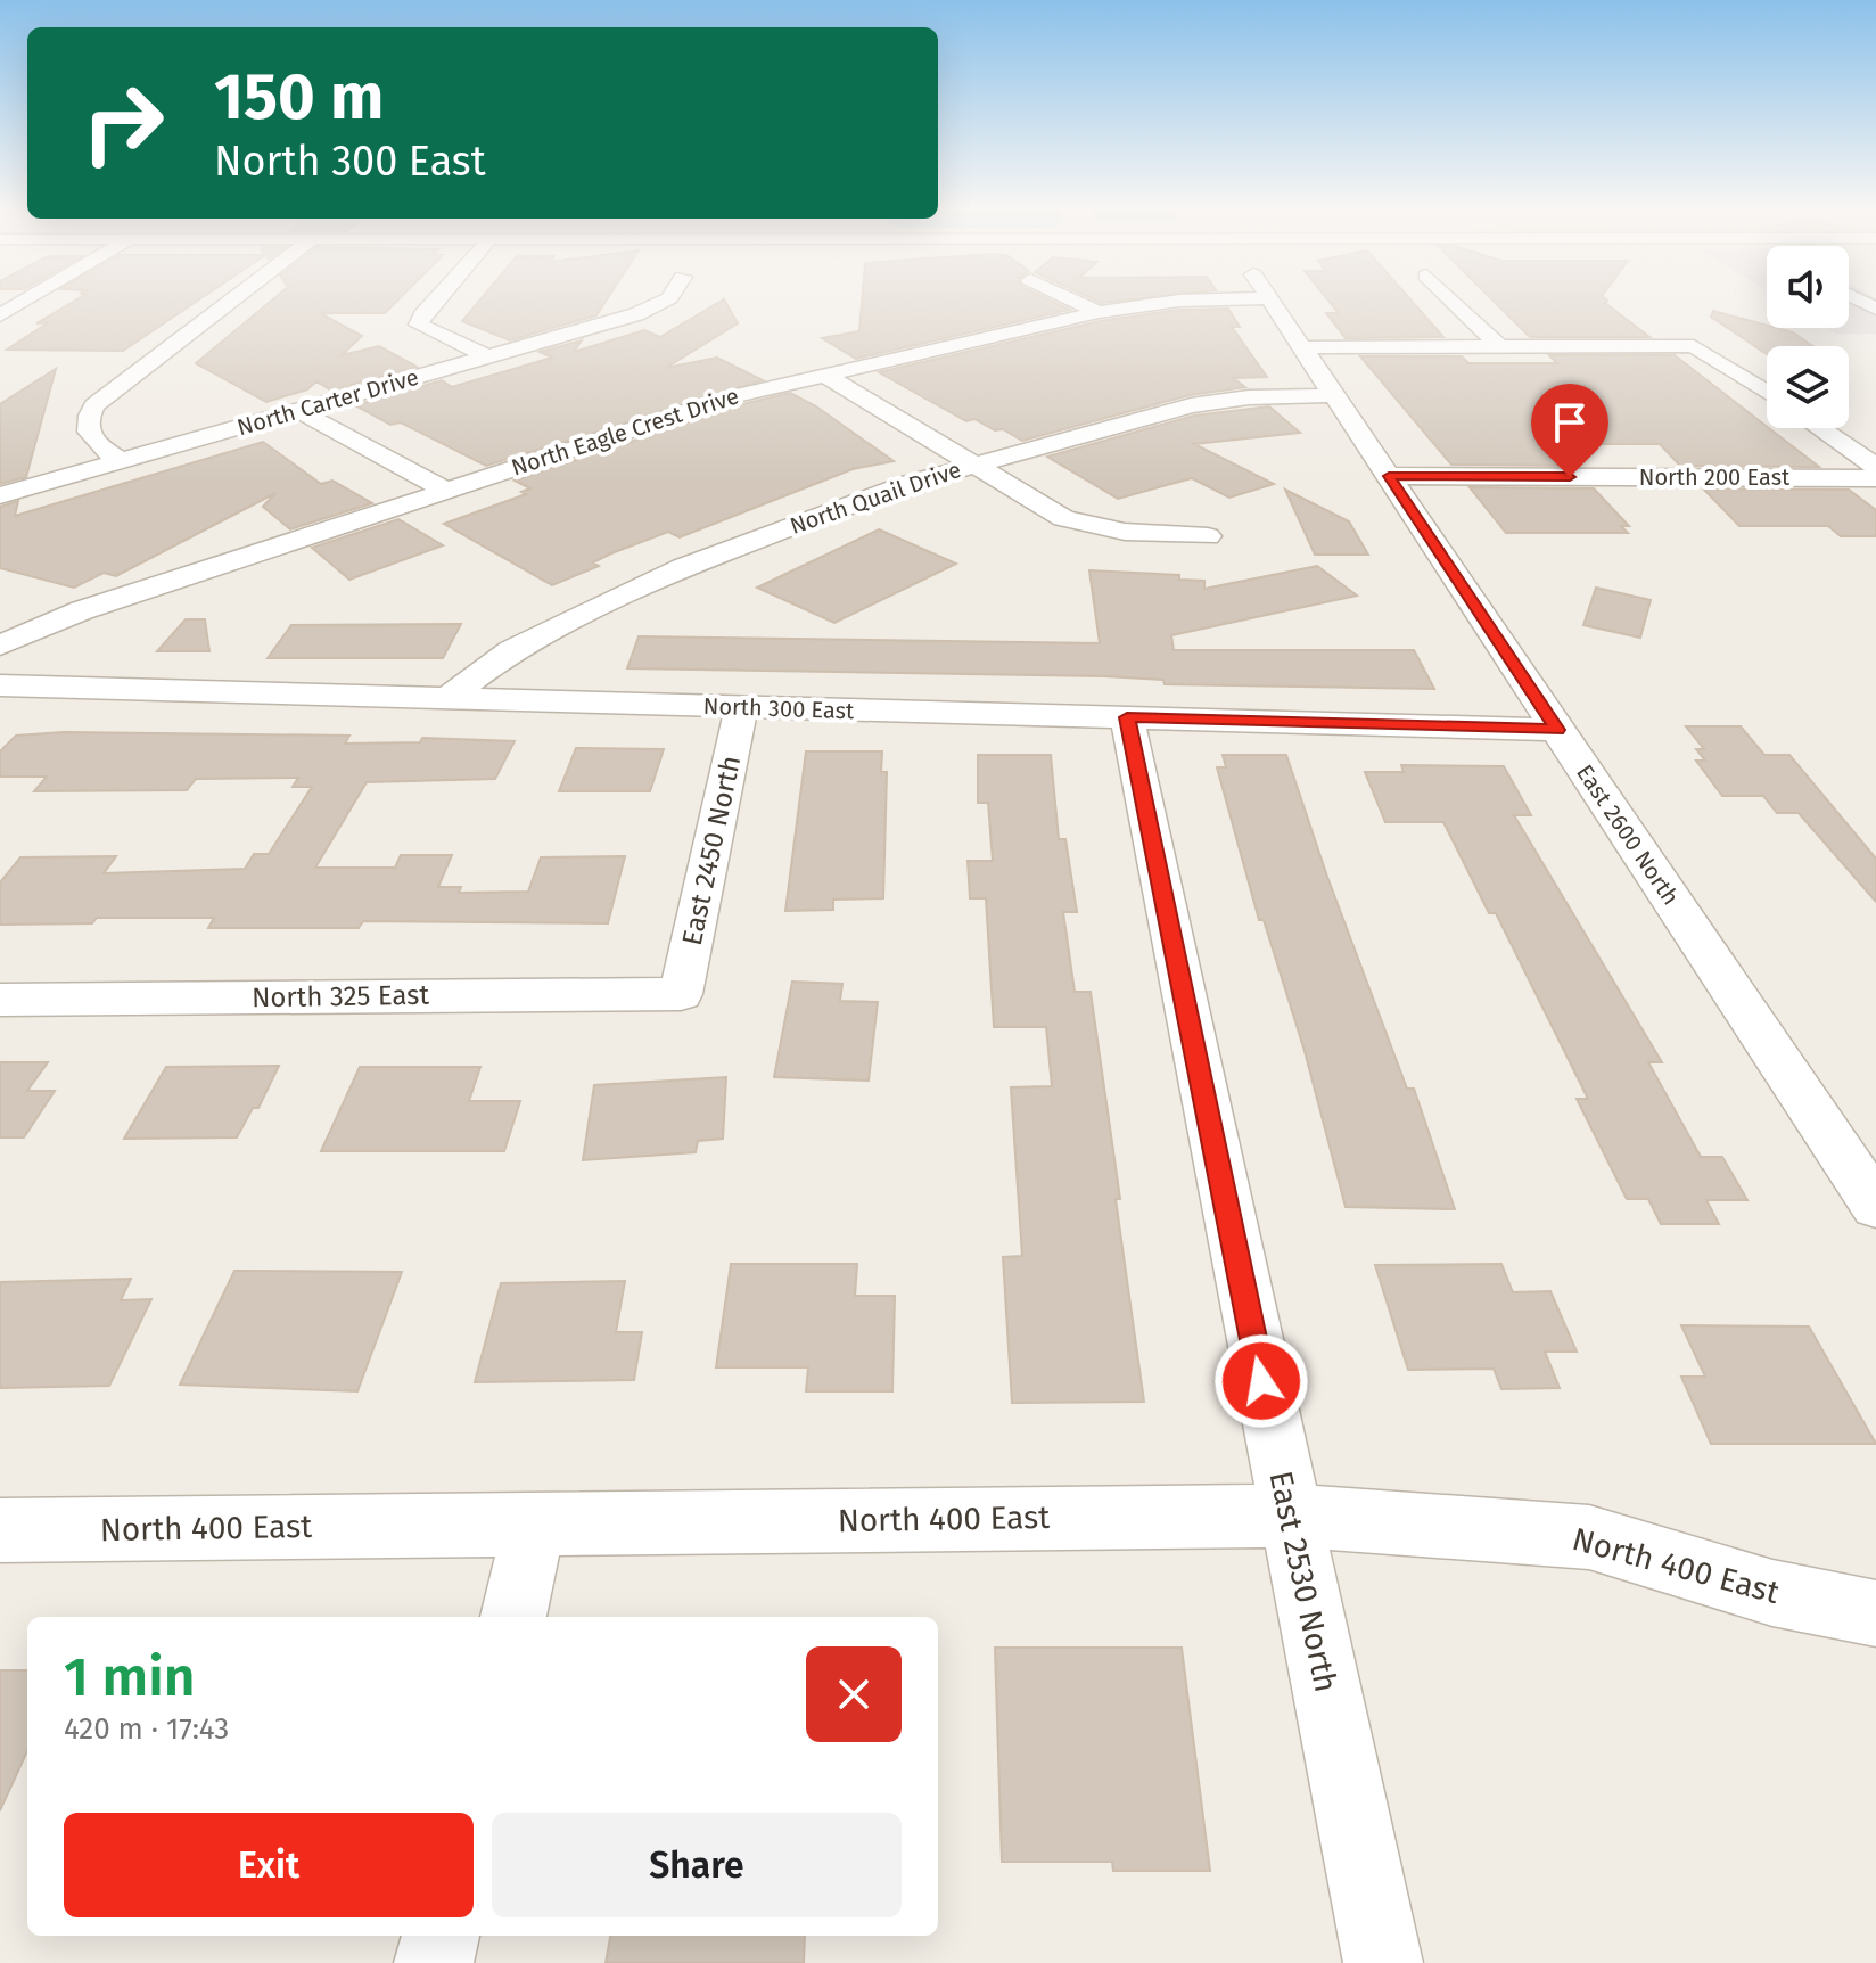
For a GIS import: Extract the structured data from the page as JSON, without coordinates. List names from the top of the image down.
{
  "streets": {
    "street": [
      "North Carter Drive",
      "North Eagle Crest Drive",
      "North 200 East",
      "North Quail Drive",
      "North 300 East",
      "East 2600 North",
      "East 2450 North",
      "North 325 East",
      "North 400 East",
      "East 2530 North"
    ]
  },
  "crossings": [
    ["North 200 East", "East 2600 North"],
    ["North Quail Drive", "North 300 East"],
    ["North Quail Drive", "East 2600 North"],
    ["North 300 East", "East 2600 North"],
    ["North 300 East", "East 2450 North"],
    ["North 300 East", "East 2530 North"],
    ["East 2450 North", "North 325 East"],
    ["North 400 East", "East 2530 North"]
  ],
  "page": {
    "turn": ["150 m", "North 300 East"],
    "heading": ["1 min", "420 m · 17:43"],
    "buttons": ["Exit", "Share"]
  }
}
